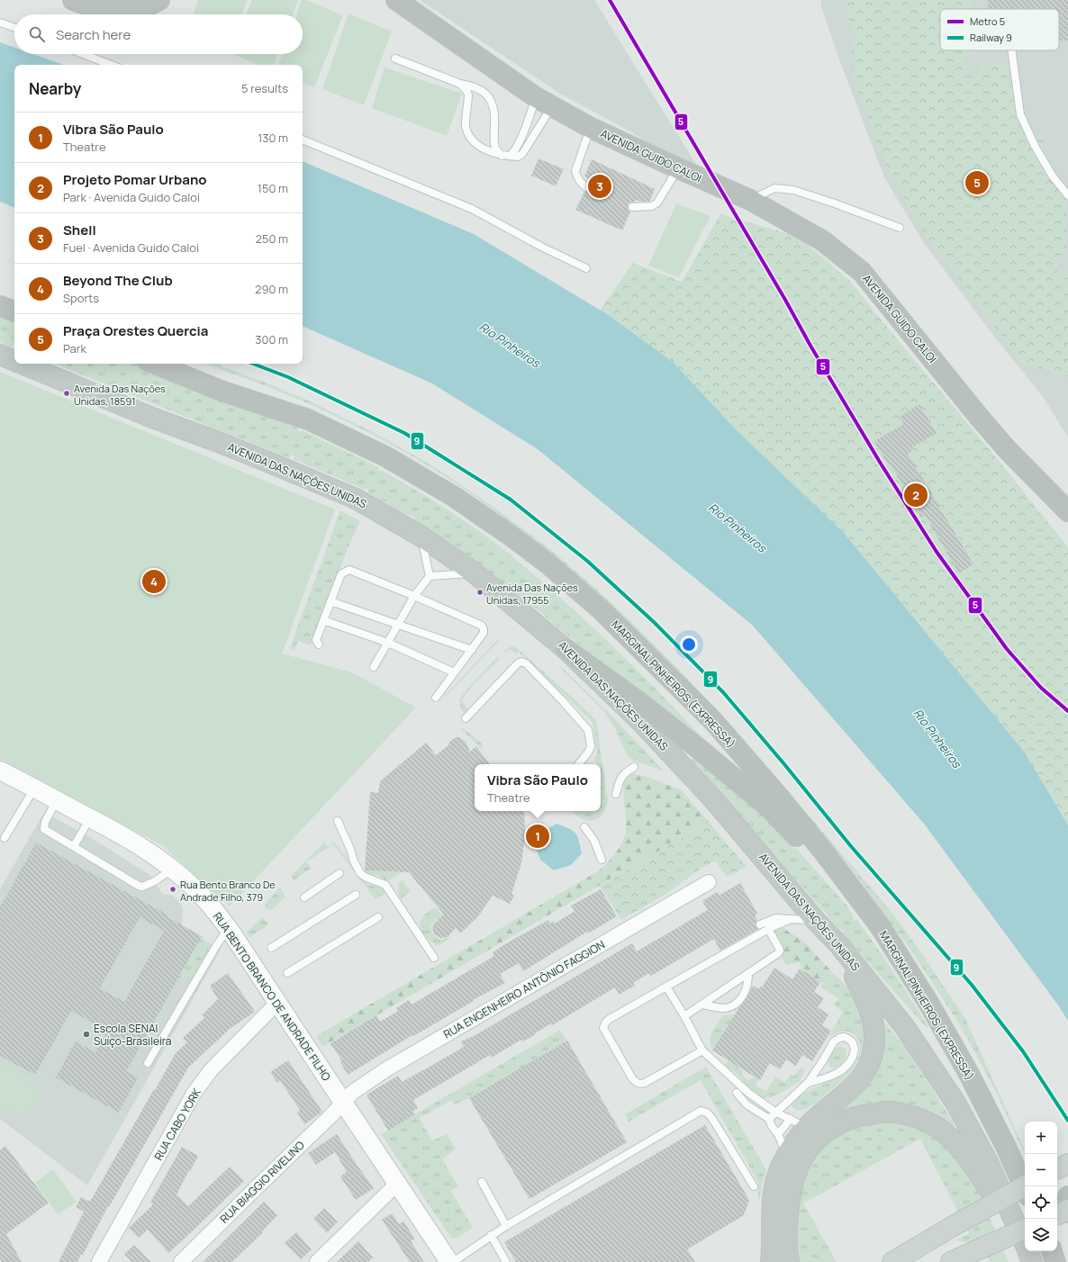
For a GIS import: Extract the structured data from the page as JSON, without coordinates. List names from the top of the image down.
{
  "streets": {
    "highway": ["AVENIDA GUIDO CALOI", "AVENIDA DAS NAÇÕES UNIDAS", "MARGINAL PINHEIROS (EXPRESSA)"],
    "street": [
      "RUA ENGENHEIRO ANTÔNIO FAGGION",
      "RUA BENTO BRANCO DE ANDRADE FILHO",
      "RUA CABO YORK",
      "RUA BIAGGIO RIVELINO"
    ]
  },
  "crossings": [
    ["RUA ENGENHEIRO ANTÔNIO FAGGION", "RUA BENTO BRANCO DE ANDRADE FILHO"],
    ["RUA ENGENHEIRO ANTÔNIO FAGGION", "RUA BIAGGIO RIVELINO"],
    ["RUA BENTO BRANCO DE ANDRADE FILHO", "RUA CABO YORK"],
    ["RUA BENTO BRANCO DE ANDRADE FILHO", "RUA BIAGGIO RIVELINO"]
  ],
  "water": ["Rio Pinheiros"],
  "places": [
    "Avenida Das Nações Unidas, 18591",
    "Avenida Das Nações Unidas, 17955",
    "Rua Bento Branco De Andrade Filho, 379",
    "Escola SENAI Suíço-Brasileira"
  ],
  "lines": ["metro line 5", "rail line 9"],
  "legend": ["Metro 5", "Railway 9"],
  "page": {
    "search": "Search here",
    "heading": ["Nearby", "5 results"],
    "list": [
      {
        "mark": "1",
        "name": "Vibra São Paulo",
        "note": "Theatre",
        "value": "130 m"
      },
      {
        "mark": "2",
        "name": "Projeto Pomar Urbano",
        "note": "Park · Avenida Guido Caloi",
        "value": "150 m"
      },
      {
        "mark": "3",
        "name": "Shell",
        "note": "Fuel · Avenida Guido Caloi",
        "value": "250 m"
      },
      {
        "mark": "4",
        "name": "Beyond The Club",
        "note": "Sports",
        "value": "290 m"
      },
      {
        "mark": "5",
        "name": "Praça Orestes Quercia",
        "note": "Park",
        "value": "300 m"
      }
    ],
    "pins": [
      "5",
      "3",
      "2",
      "4",
      "1"
    ],
    "popup": ["Vibra São Paulo", "Theatre"],
    "map_buttons": ["+", "−"]
  }
}
